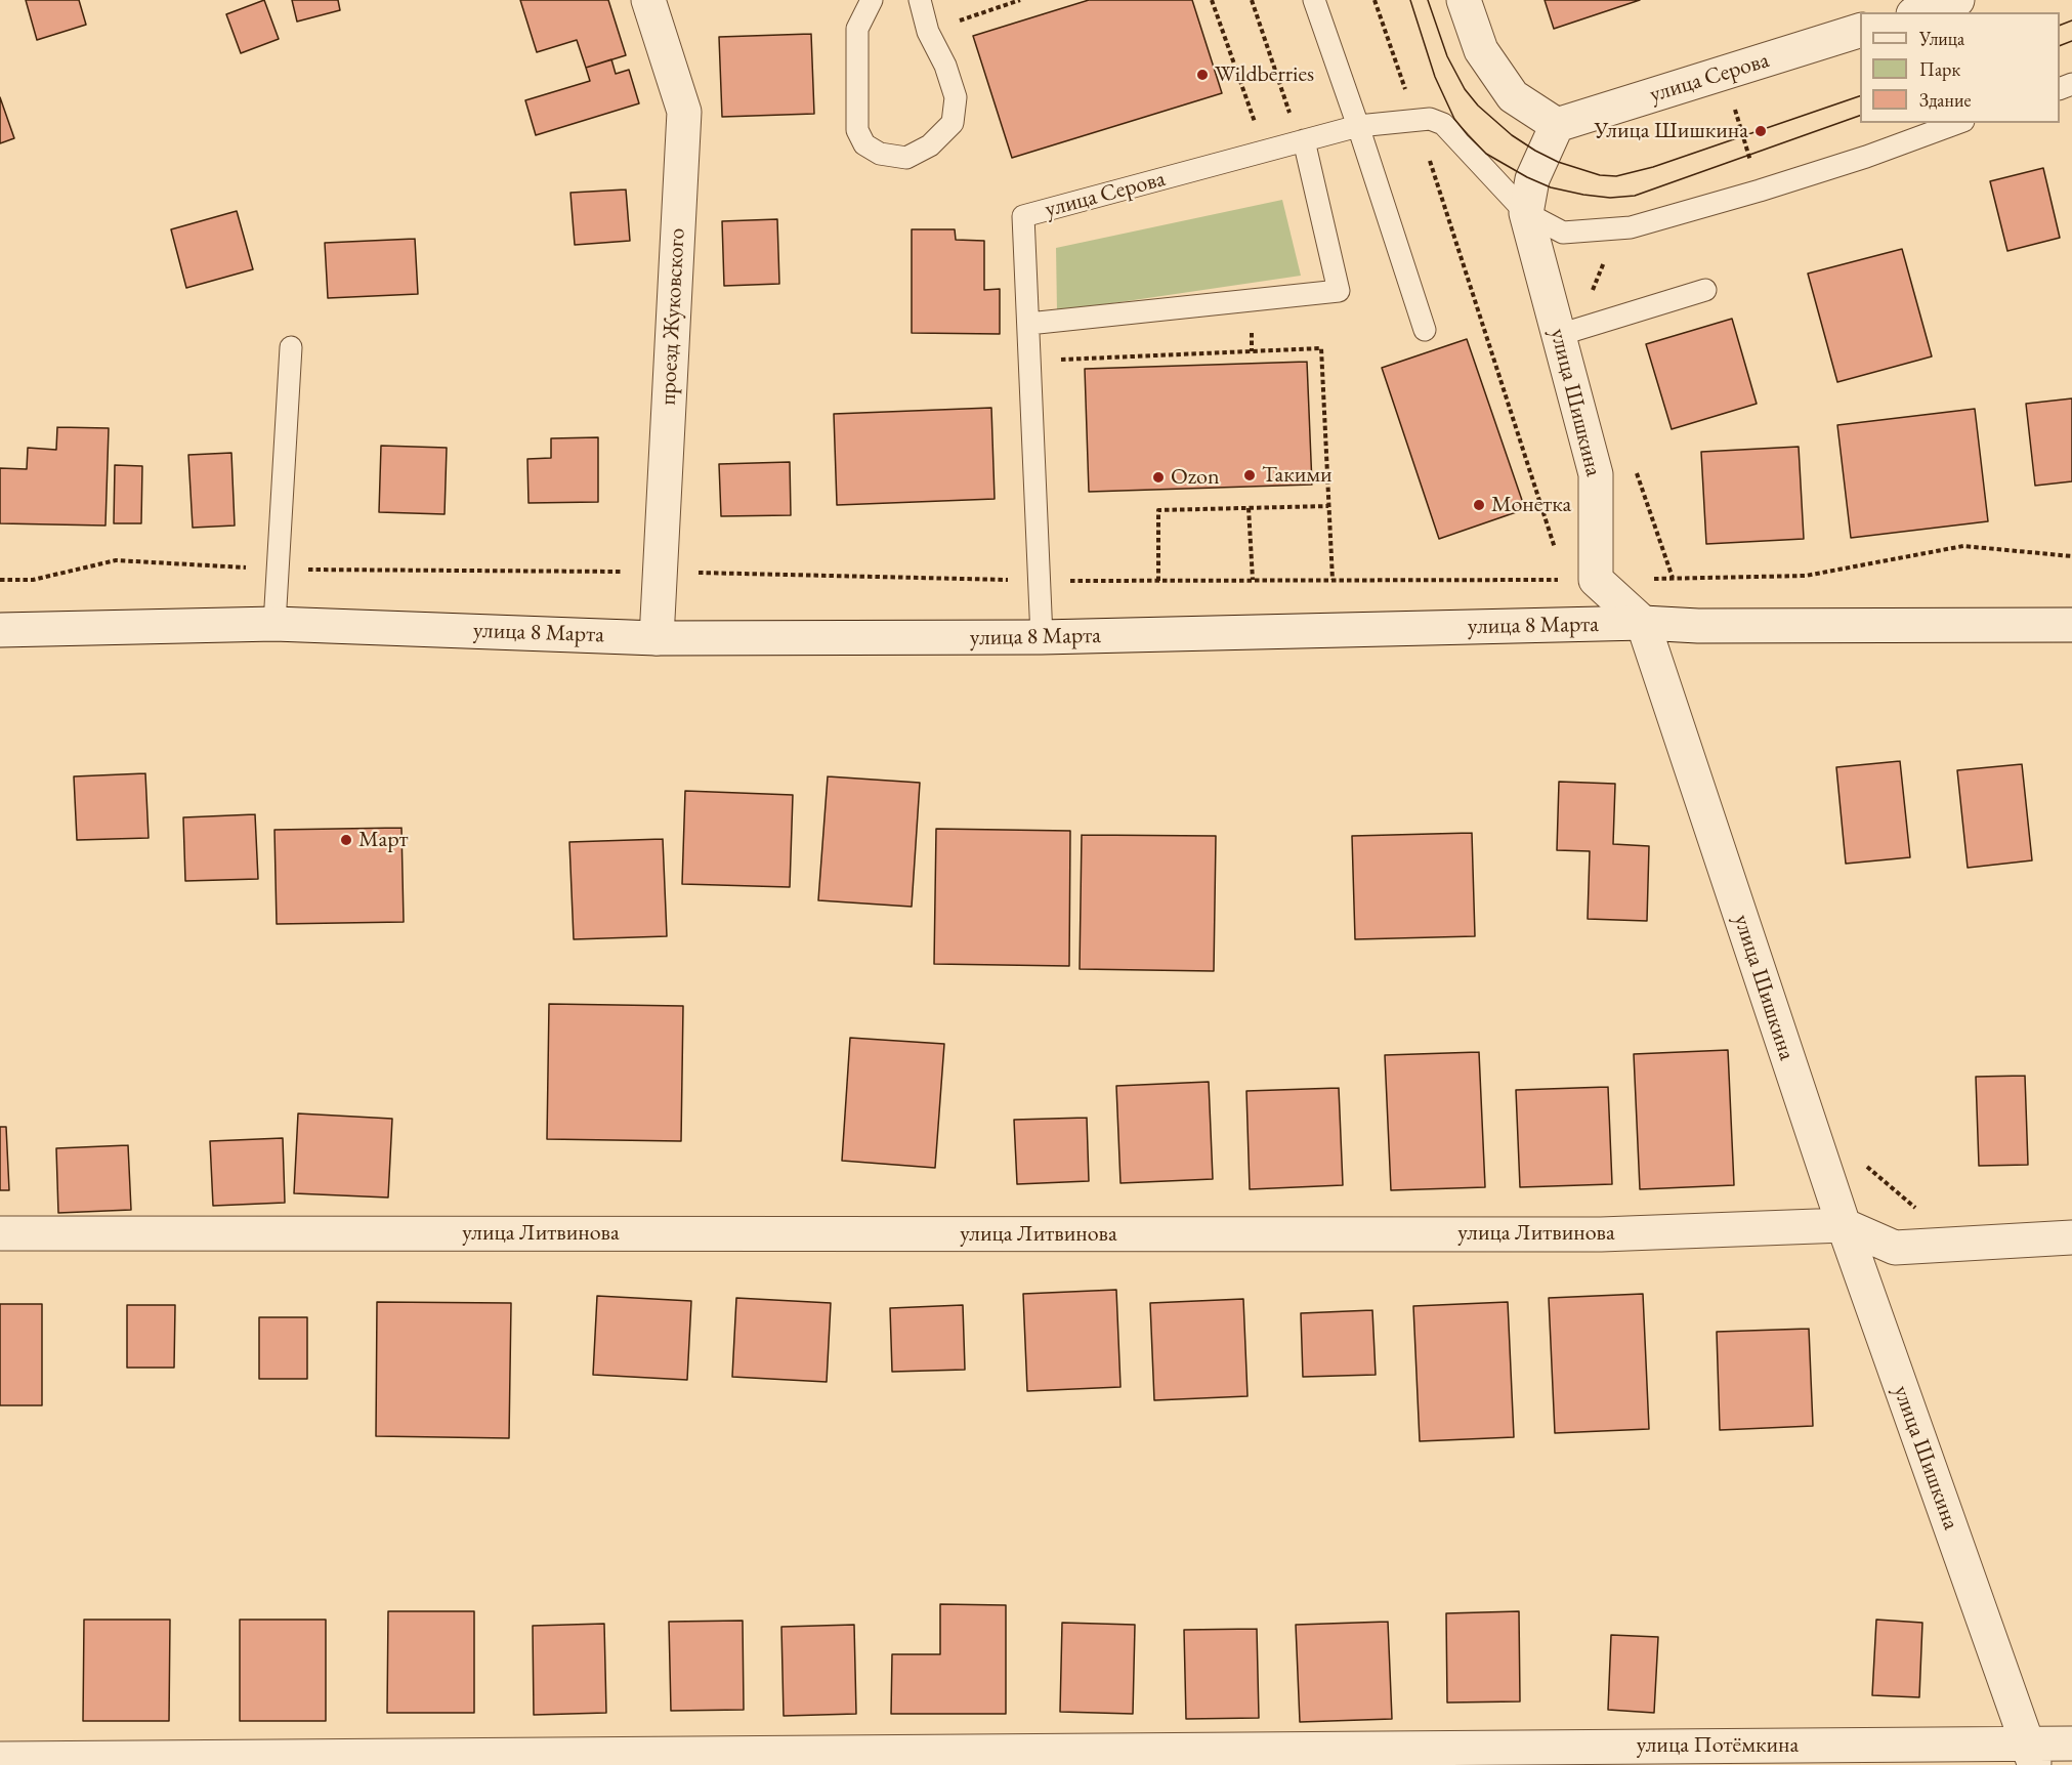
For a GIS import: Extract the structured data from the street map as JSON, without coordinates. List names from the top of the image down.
{
  "streets": {
    "street": [
      "улица Серова",
      "проезд Жуковского",
      "улица Шишкина",
      "улица 8 Марта",
      "улица Литвинова",
      "улица Потёмкина"
    ]
  },
  "crossings": [
    ["улица Серова", "улица Шишкина"],
    ["улица Серова", "улица 8 Марта"],
    ["проезд Жуковского", "улица 8 Марта"],
    ["улица Шишкина", "улица 8 Марта"],
    ["улица Шишкина", "улица Литвинова"],
    ["улица Шишкина", "улица Потёмкина"]
  ],
  "places": [
    "Wildberries",
    "Улица Шишкина",
    "Такими",
    "Ozon",
    "Монетка",
    "Март"
  ],
  "legend": ["Улица", "Парк", "Здание"]
}
